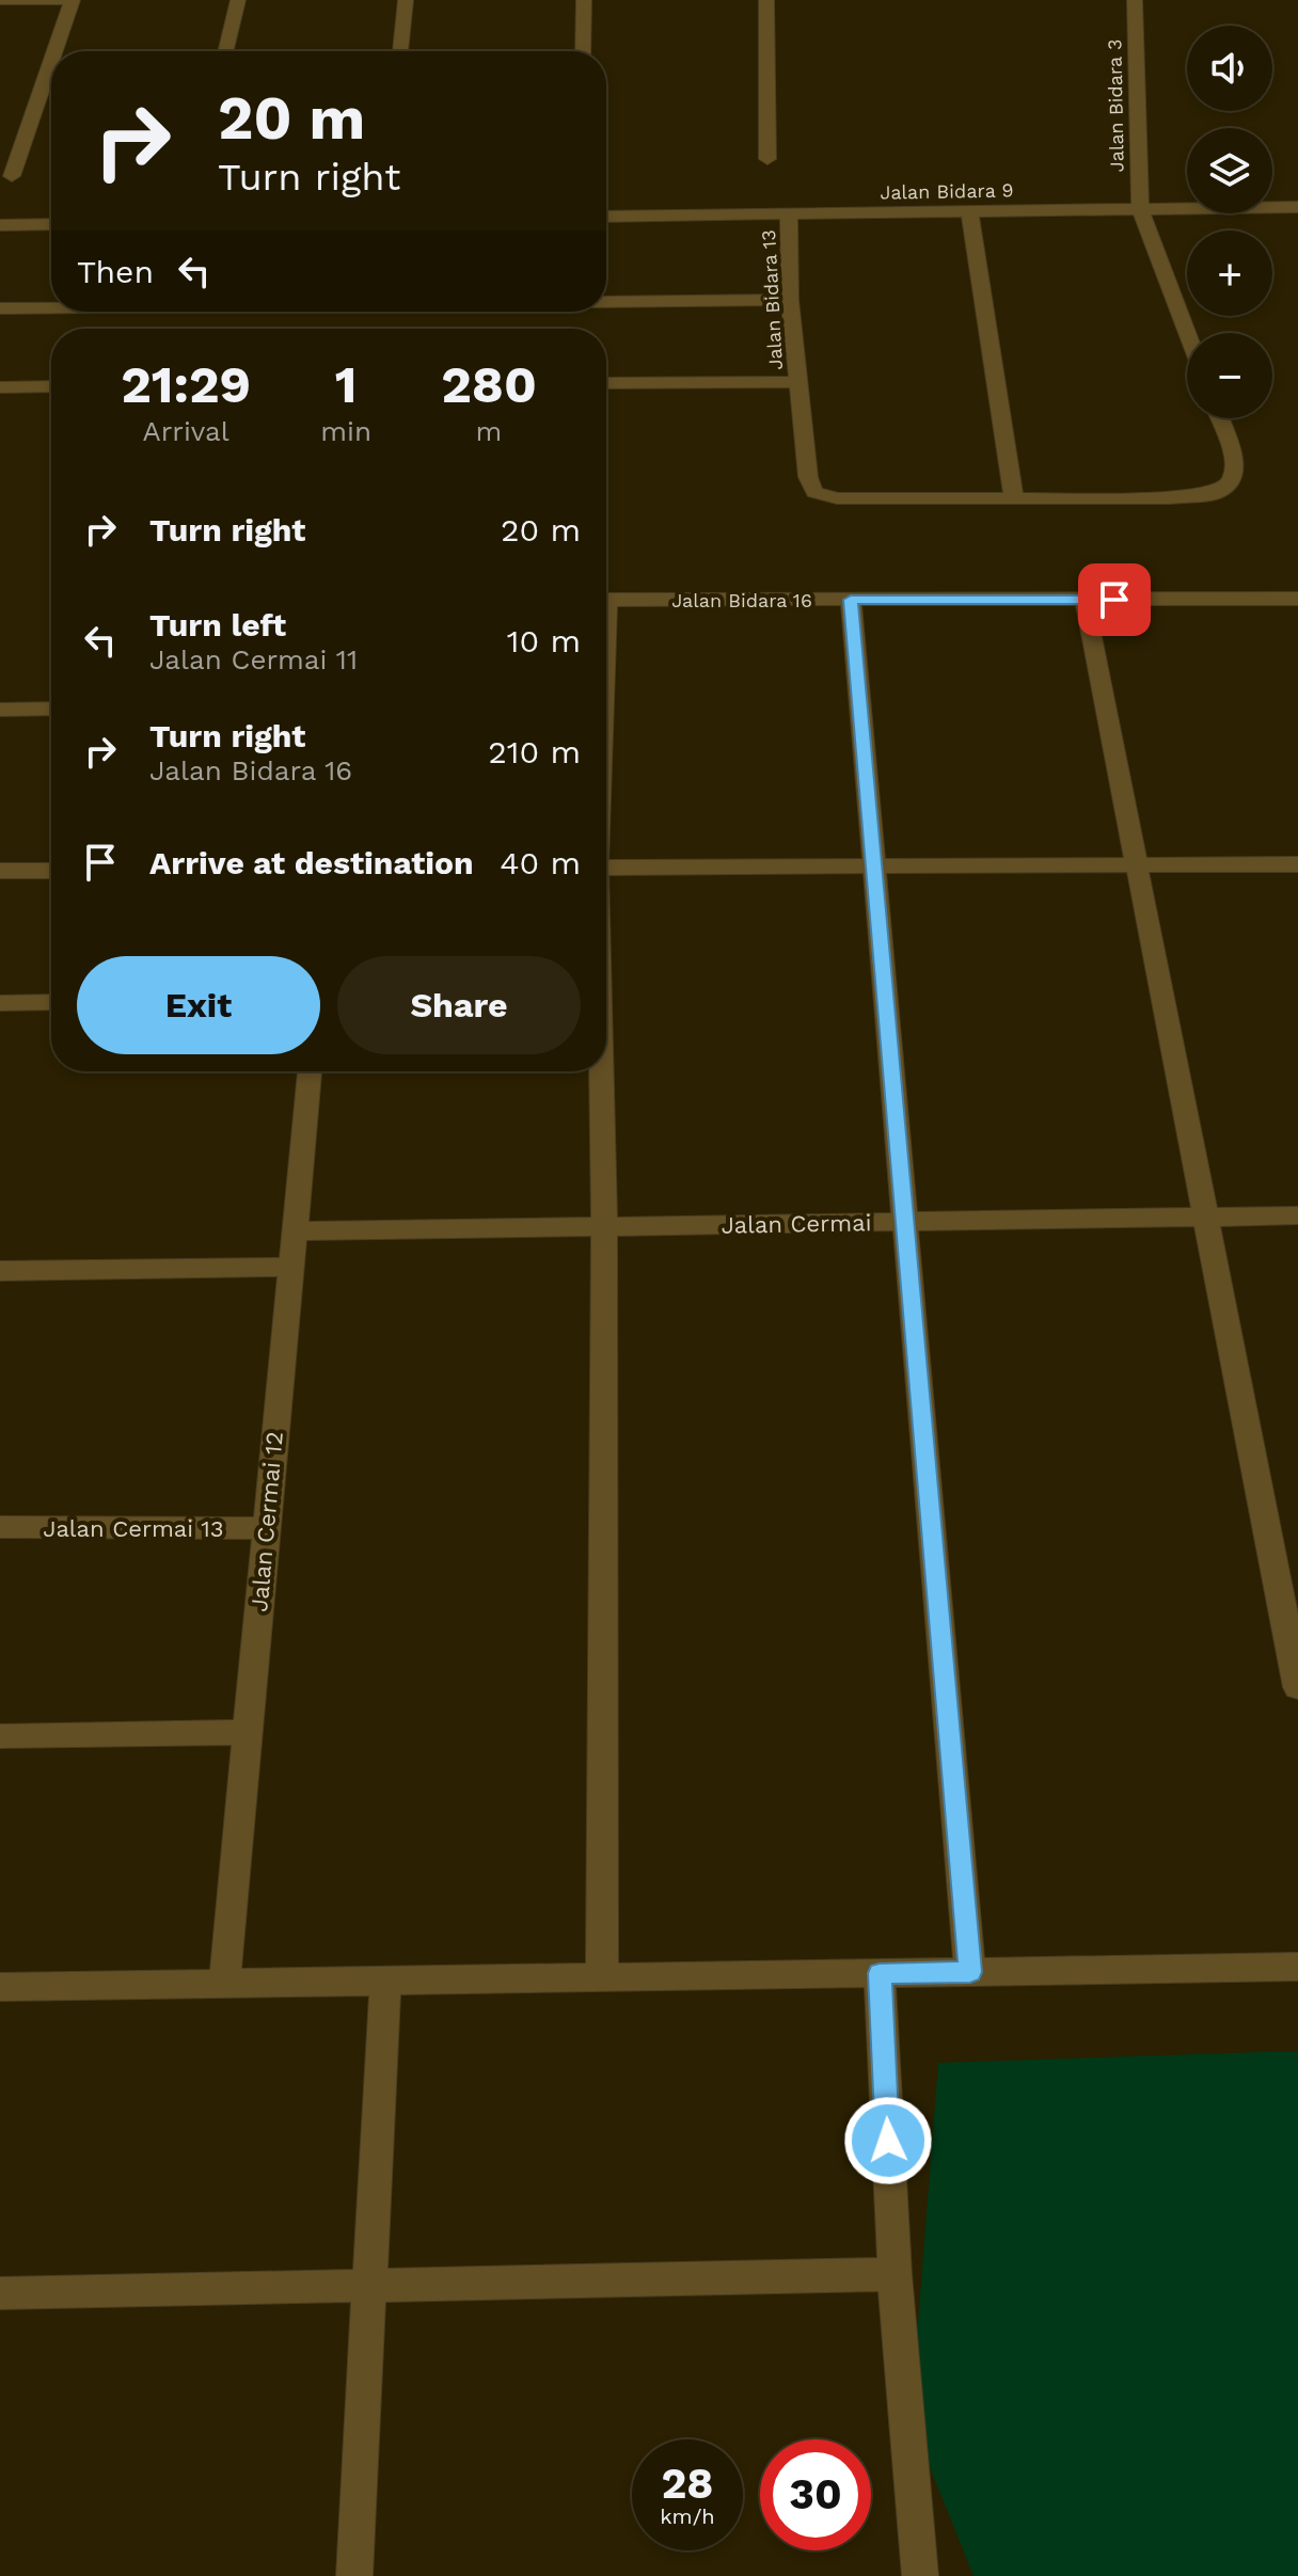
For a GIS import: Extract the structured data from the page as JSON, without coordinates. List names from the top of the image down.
{
  "streets": {
    "street": [
      "Jalan Bidara 3",
      "Jalan Bidara 9",
      "Jalan Bidara 13",
      "Jalan Bidara 16",
      "Jalan Cermai",
      "Jalan Cermai 12",
      "Jalan Cermai 13"
    ]
  },
  "crossings": [
    ["Jalan Bidara 3", "Jalan Bidara 9"],
    ["Jalan Bidara 9", "Jalan Bidara 13"],
    ["Jalan Cermai", "Jalan Cermai 12"],
    ["Jalan Cermai 12", "Jalan Cermai 13"]
  ],
  "page": {
    "map_buttons": ["+", "−"],
    "turn": ["20 m", "Turn right"],
    "then": "Then",
    "eta": [
      "21:29",
      "Arrival",
      "1",
      "min",
      "280",
      "m"
    ],
    "list": [
      {
        "name": "Turn right",
        "value": "20 m"
      },
      {
        "name": "Turn left",
        "note": "Jalan Cermai 11",
        "value": "10 m"
      },
      {
        "name": "Turn right",
        "note": "Jalan Bidara 16",
        "value": "210 m"
      },
      {
        "name": "Arrive at destination",
        "value": "40 m"
      }
    ],
    "buttons": ["Exit", "Share"],
    "speed": "28 km/h",
    "limit": "30"
  }
}
